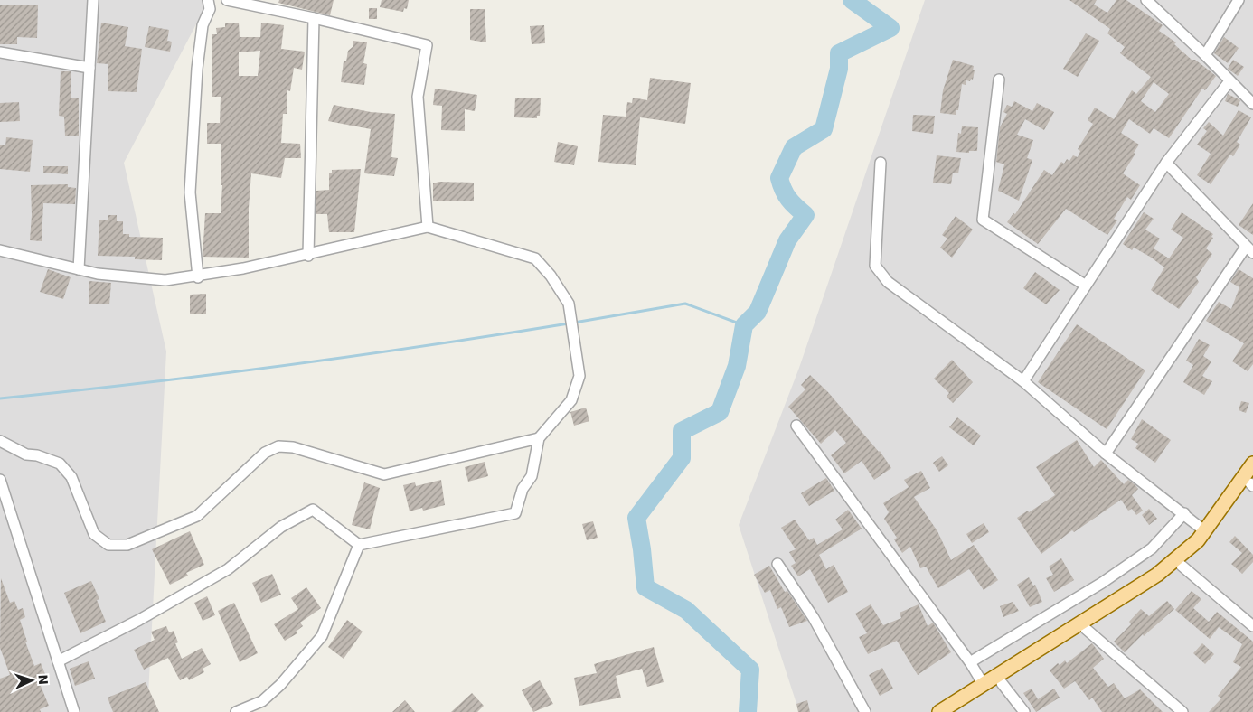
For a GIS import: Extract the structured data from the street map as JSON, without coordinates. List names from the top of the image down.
{
  "north": "right"
}
